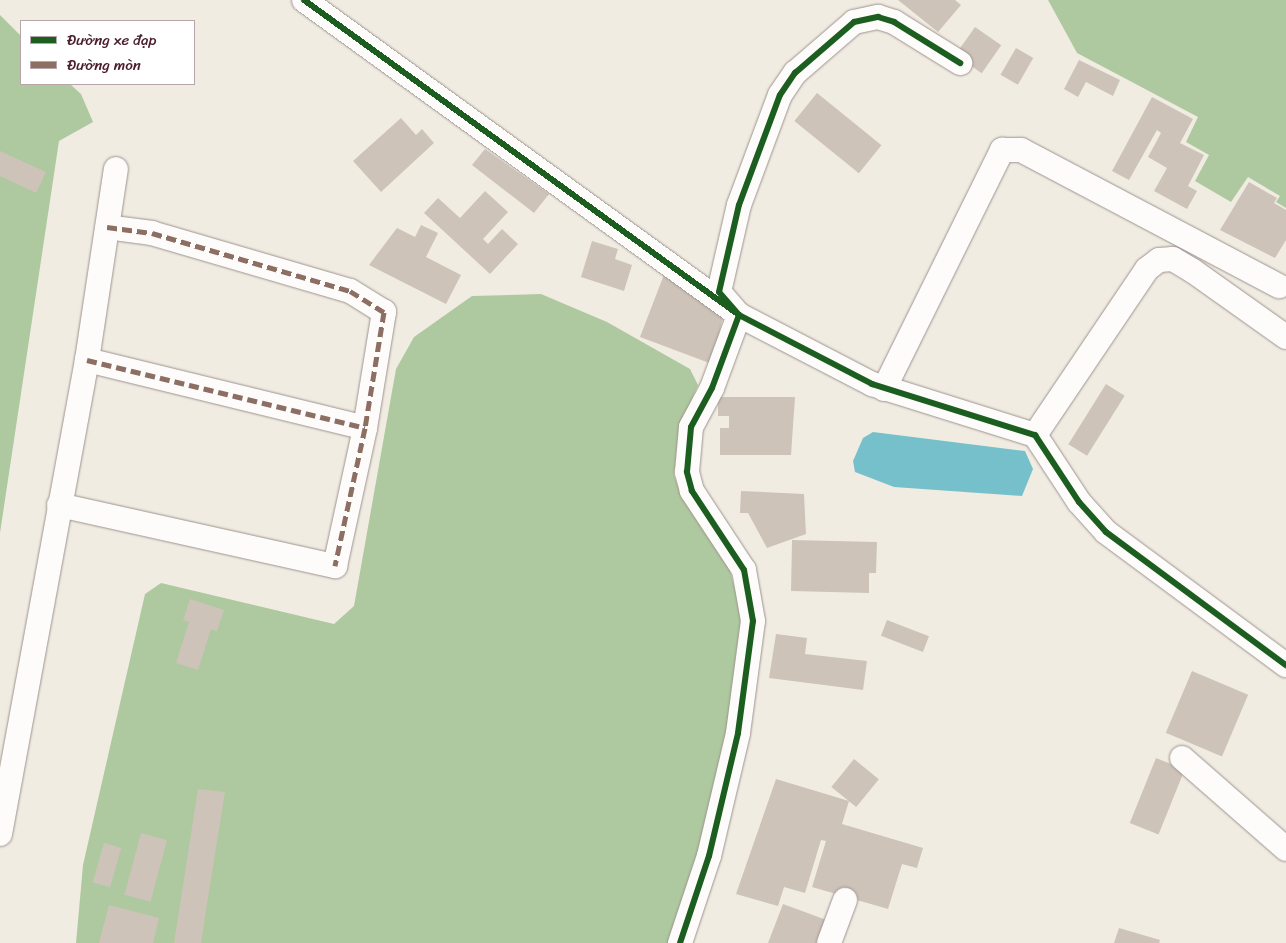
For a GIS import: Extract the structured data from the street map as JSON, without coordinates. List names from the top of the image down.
{
  "legend": ["Đường xe đạp", "Đường mòn"]
}
